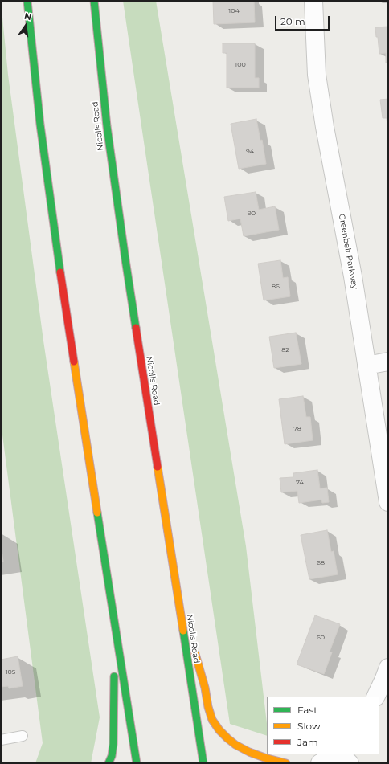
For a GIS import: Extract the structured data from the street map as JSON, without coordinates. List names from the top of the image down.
{
  "streets": {
    "highway": ["Nicolls Road"],
    "street": ["Greenbelt Parkway"]
  },
  "house_numbers": [
    "104",
    "100",
    "94",
    "90",
    "86",
    "82",
    "78",
    "74",
    "68",
    "60",
    "105"
  ],
  "legend": ["Fast", "Slow", "Jam"],
  "scale_bar": "20 m",
  "north": "top"
}
